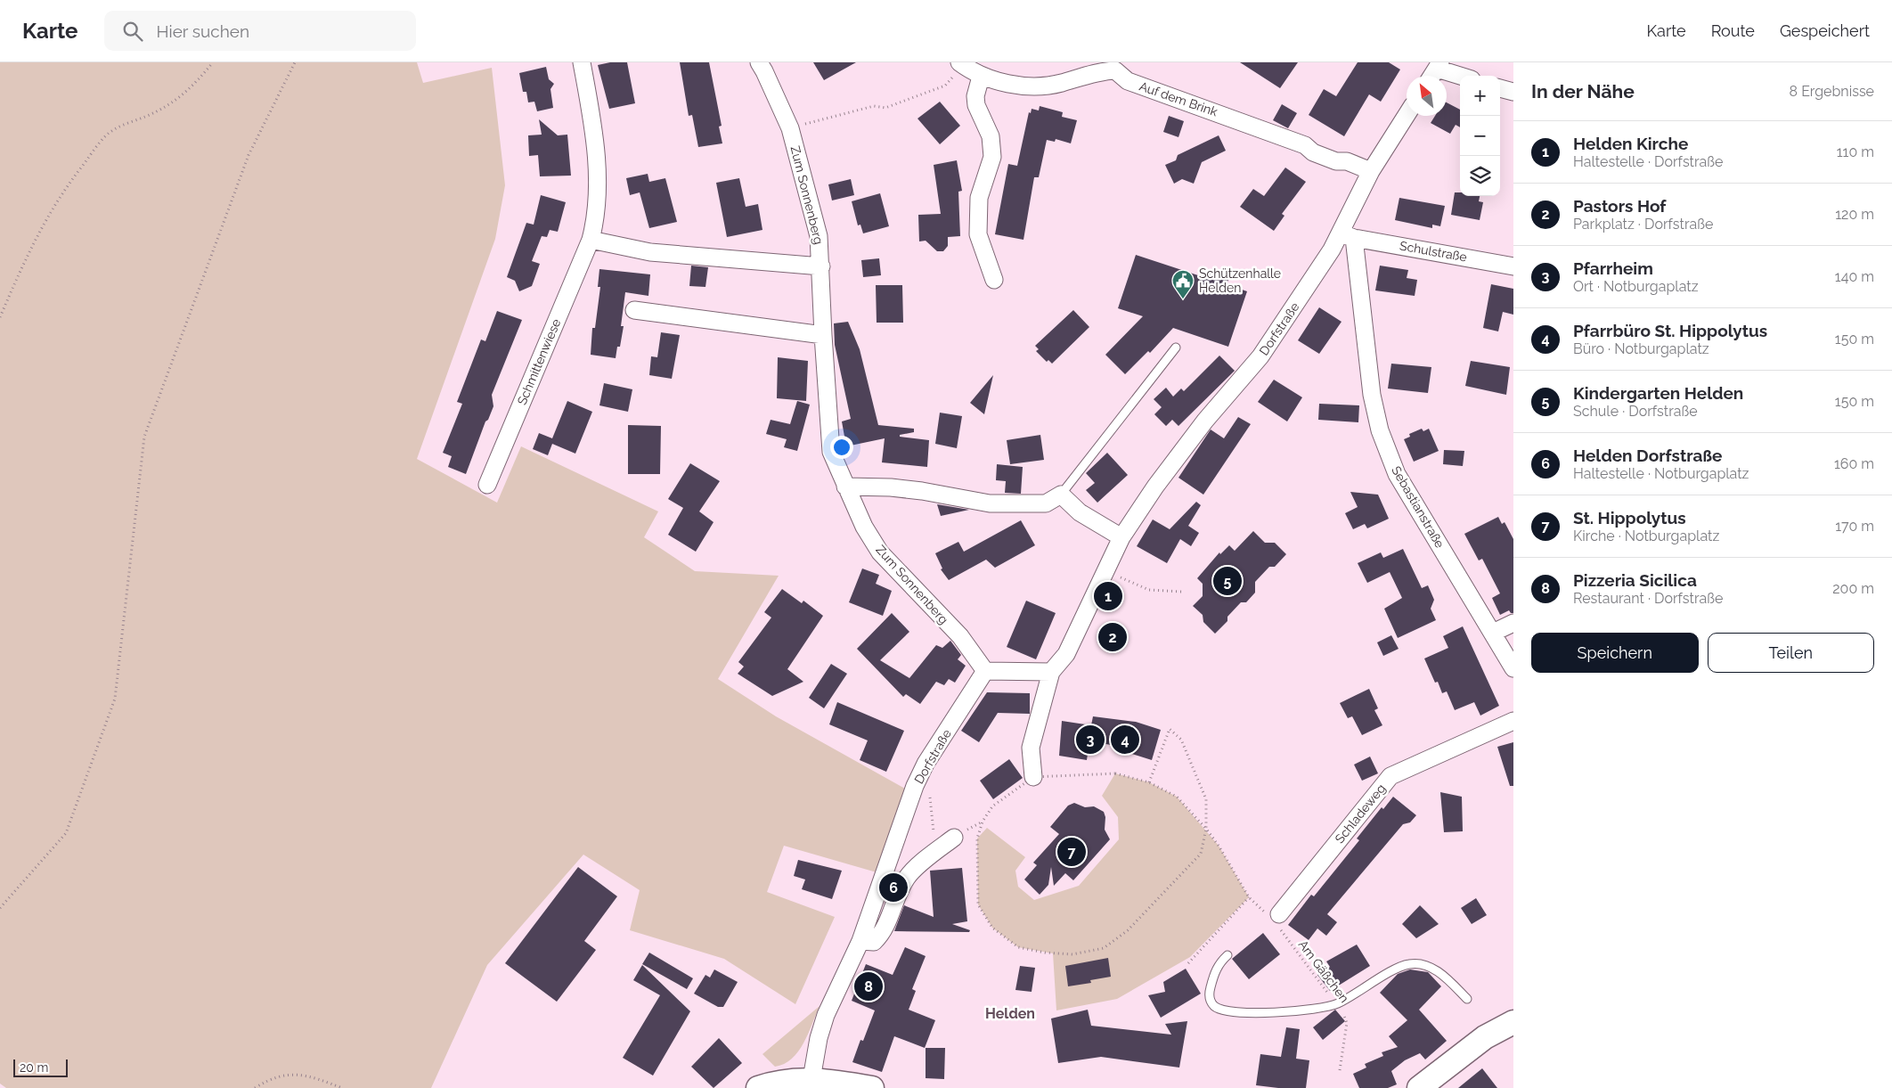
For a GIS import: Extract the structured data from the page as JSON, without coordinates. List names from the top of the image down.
{
  "streets": {
    "street": [
      "Auf dem Brink",
      "Zum Sonnenberg",
      "Schulstraße",
      "Dorfstraße",
      "Schmittenwiese",
      "Sebastianstraße",
      "Schladeweg"
    ],
    "path": ["Am Gäßchen"]
  },
  "crossings": [
    ["Auf dem Brink", "Dorfstraße"],
    ["Zum Sonnenberg", "Dorfstraße"],
    ["Schulstraße", "Dorfstraße"],
    ["Schulstraße", "Sebastianstraße"],
    ["Dorfstraße", "Sebastianstraße"],
    ["Schladeweg", "Am Gäßchen"]
  ],
  "districts": ["Helden"],
  "places": {
    "public building": ["Schützenhalle Helden"]
  },
  "scale_bar": "20 m",
  "north": "top left",
  "page": {
    "header": "Karte",
    "search": "Hier suchen",
    "nav": ["Karte", "Route", "Gespeichert"],
    "heading": ["In der Nähe", "8 Ergebnisse"],
    "map_buttons": ["+", "−"],
    "list": [
      {
        "mark": "1",
        "name": "Helden Kirche",
        "note": "Haltestelle · Dorfstraße",
        "value": "110 m"
      },
      {
        "mark": "2",
        "name": "Pastors Hof",
        "note": "Parkplatz · Dorfstraße",
        "value": "120 m"
      },
      {
        "mark": "3",
        "name": "Pfarrheim",
        "note": "Ort · Notburgaplatz",
        "value": "140 m"
      },
      {
        "mark": "4",
        "name": "Pfarrbüro St. Hippolytus",
        "note": "Büro · Notburgaplatz",
        "value": "150 m"
      },
      {
        "mark": "5",
        "name": "Kindergarten Helden",
        "note": "Schule · Dorfstraße",
        "value": "150 m"
      },
      {
        "mark": "6",
        "name": "Helden Dorfstraße",
        "note": "Haltestelle · Notburgaplatz",
        "value": "160 m"
      },
      {
        "mark": "7",
        "name": "St. Hippolytus",
        "note": "Kirche · Notburgaplatz",
        "value": "170 m"
      },
      {
        "mark": "8",
        "name": "Pizzeria Sicilica",
        "note": "Restaurant · Dorfstraße",
        "value": "200 m"
      }
    ],
    "pins": [
      "5",
      "1",
      "2",
      "3",
      "4",
      "7",
      "6",
      "8"
    ],
    "buttons": ["Speichern", "Teilen"],
    "scale": "20 m"
  }
}
